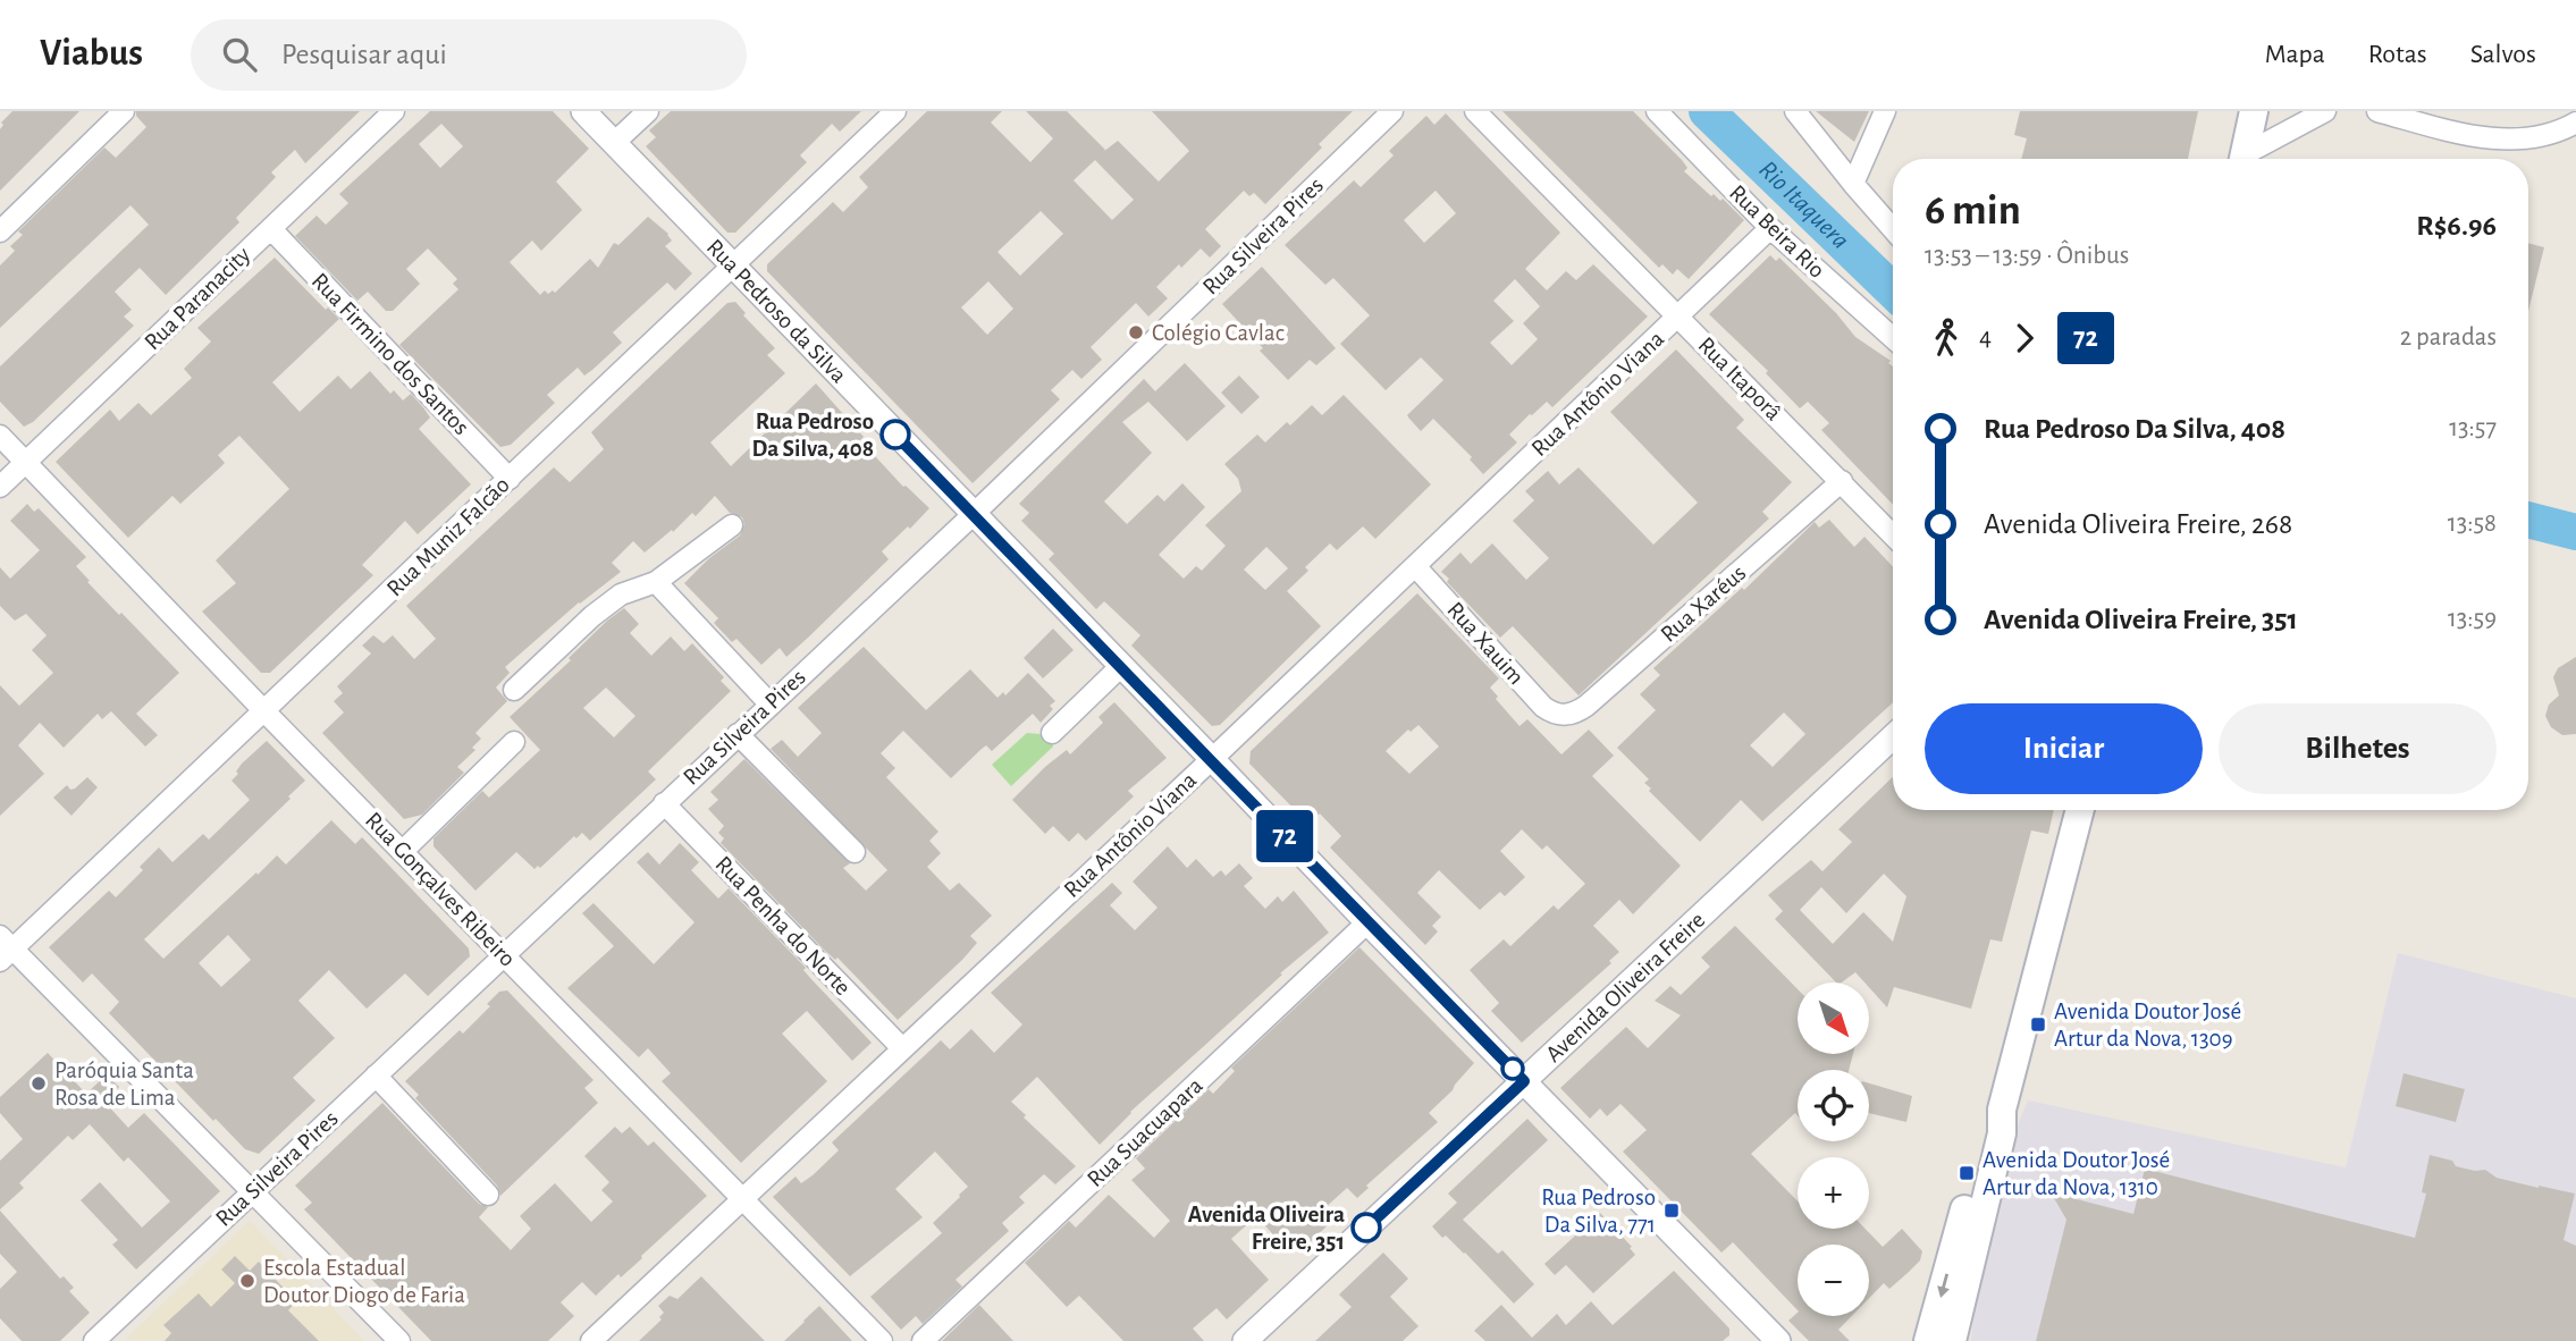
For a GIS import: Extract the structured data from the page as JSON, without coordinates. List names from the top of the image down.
{
  "streets": {
    "street": [
      "Rua Beira Rio",
      "Rua Silveira Pires",
      "Rua Paranacity",
      "Rua Pedroso da Silva",
      "Rua Firmino dos Santos",
      "Rua Itaporâ",
      "Rua Antônio Viana",
      "Rua Muniz Falcão",
      "Rua Xaréus",
      "Rua Xauim",
      "Rua Gonçalves Ribeiro",
      "Rua Penha do Norte",
      "Avenida Oliveira Freire",
      "Rua Suacuapara"
    ]
  },
  "crossings": [
    ["Rua Beira Rio", "Rua Antônio Viana"],
    ["Rua Silveira Pires", "Rua Pedroso da Silva"],
    ["Rua Silveira Pires", "Rua Gonçalves Ribeiro"],
    ["Rua Silveira Pires", "Rua Penha do Norte"],
    ["Rua Paranacity", "Rua Firmino dos Santos"],
    ["Rua Paranacity", "Rua Gonçalves Ribeiro"],
    ["Rua Pedroso da Silva", "Rua Antônio Viana"],
    ["Rua Pedroso da Silva", "Rua Muniz Falcão"],
    ["Rua Pedroso da Silva", "Avenida Oliveira Freire"],
    ["Rua Pedroso da Silva", "Rua Suacuapara"],
    ["Rua Firmino dos Santos", "Rua Muniz Falcão"],
    ["Rua Itaporâ", "Rua Antônio Viana"],
    ["Rua Itaporâ", "Rua Xaréus"],
    ["Rua Antônio Viana", "Rua Xauim"],
    ["Rua Antônio Viana", "Rua Gonçalves Ribeiro"],
    ["Rua Antônio Viana", "Rua Penha do Norte"],
    ["Rua Muniz Falcão", "Rua Gonçalves Ribeiro"],
    ["Rua Xaréus", "Rua Xauim"]
  ],
  "water": ["Rio Itaquera"],
  "places": {
    "other": [
      "Colégio Cavlac",
      "Rua Pedroso Da Silva, 408",
      "Paróquia Santa Rosa de Lima",
      "Avenida Oliveira Freire, 351",
      "Escola Estadual Doutor Diogo de Faria"
    ],
    "transit": ["Avenida Doutor José Artur da Nova, 1309", "Avenida Doutor José Artur da Nova, 1310", "Rua Pedroso Da Silva, 771"]
  },
  "lines": ["bus line 72"],
  "north": "bottom right",
  "page": {
    "header": "Viabus",
    "search": "Pesquisar aqui",
    "nav": ["Mapa", "Rotas", "Salvos"],
    "on_map": "72",
    "heading": ["6 min", "13:53 – 13:59 · Ônibus", "R$6.96"],
    "legs": ["4", "72", "2 paradas"],
    "list": [
      {
        "name": "Rua Pedroso Da Silva, 408",
        "value": "13:57"
      },
      {
        "name": "Avenida Oliveira Freire, 268",
        "value": "13:58"
      },
      {
        "name": "Avenida Oliveira Freire, 351",
        "value": "13:59"
      }
    ],
    "buttons": ["Iniciar", "Bilhetes"],
    "map_buttons": ["+", "−"]
  }
}
